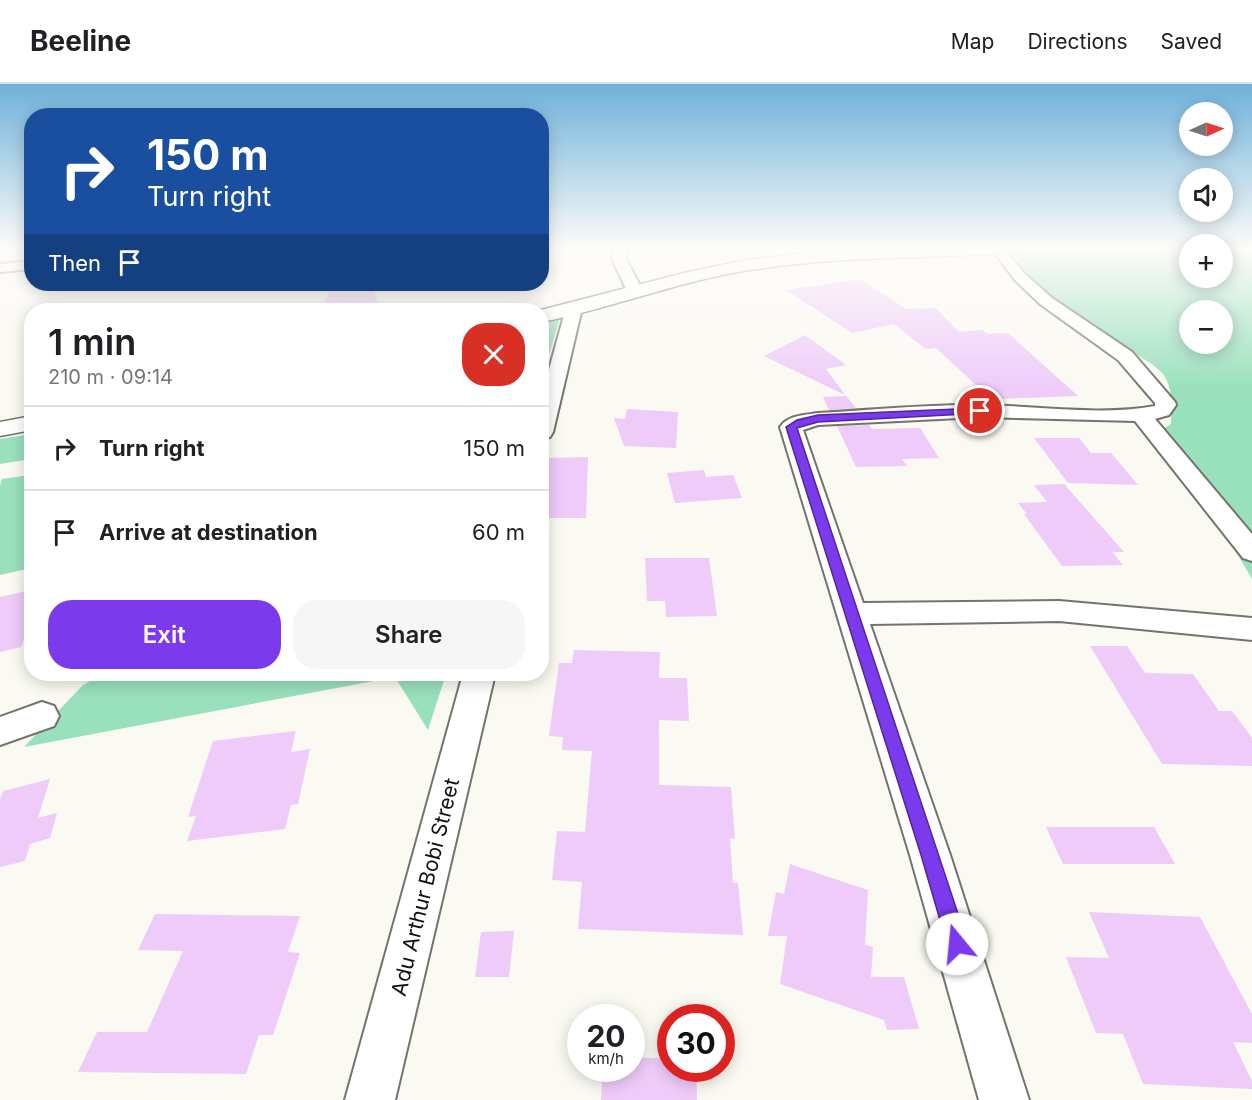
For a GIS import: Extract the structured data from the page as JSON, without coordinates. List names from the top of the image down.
{
  "streets": {
    "street": ["Adu Arthur Bobi Street"]
  },
  "north": "right",
  "page": {
    "header": "Beeline",
    "nav": ["Map", "Directions", "Saved"],
    "map_buttons": ["+", "−"],
    "turn": ["150 m", "Turn right"],
    "then": "Then",
    "heading": ["1 min", "210 m · 09:14"],
    "list": [
      {
        "name": "Turn right",
        "value": "150 m"
      },
      {
        "name": "Arrive at destination",
        "value": "60 m"
      }
    ],
    "buttons": ["Exit", "Share"],
    "speed": "20 km/h",
    "limit": "30"
  }
}
